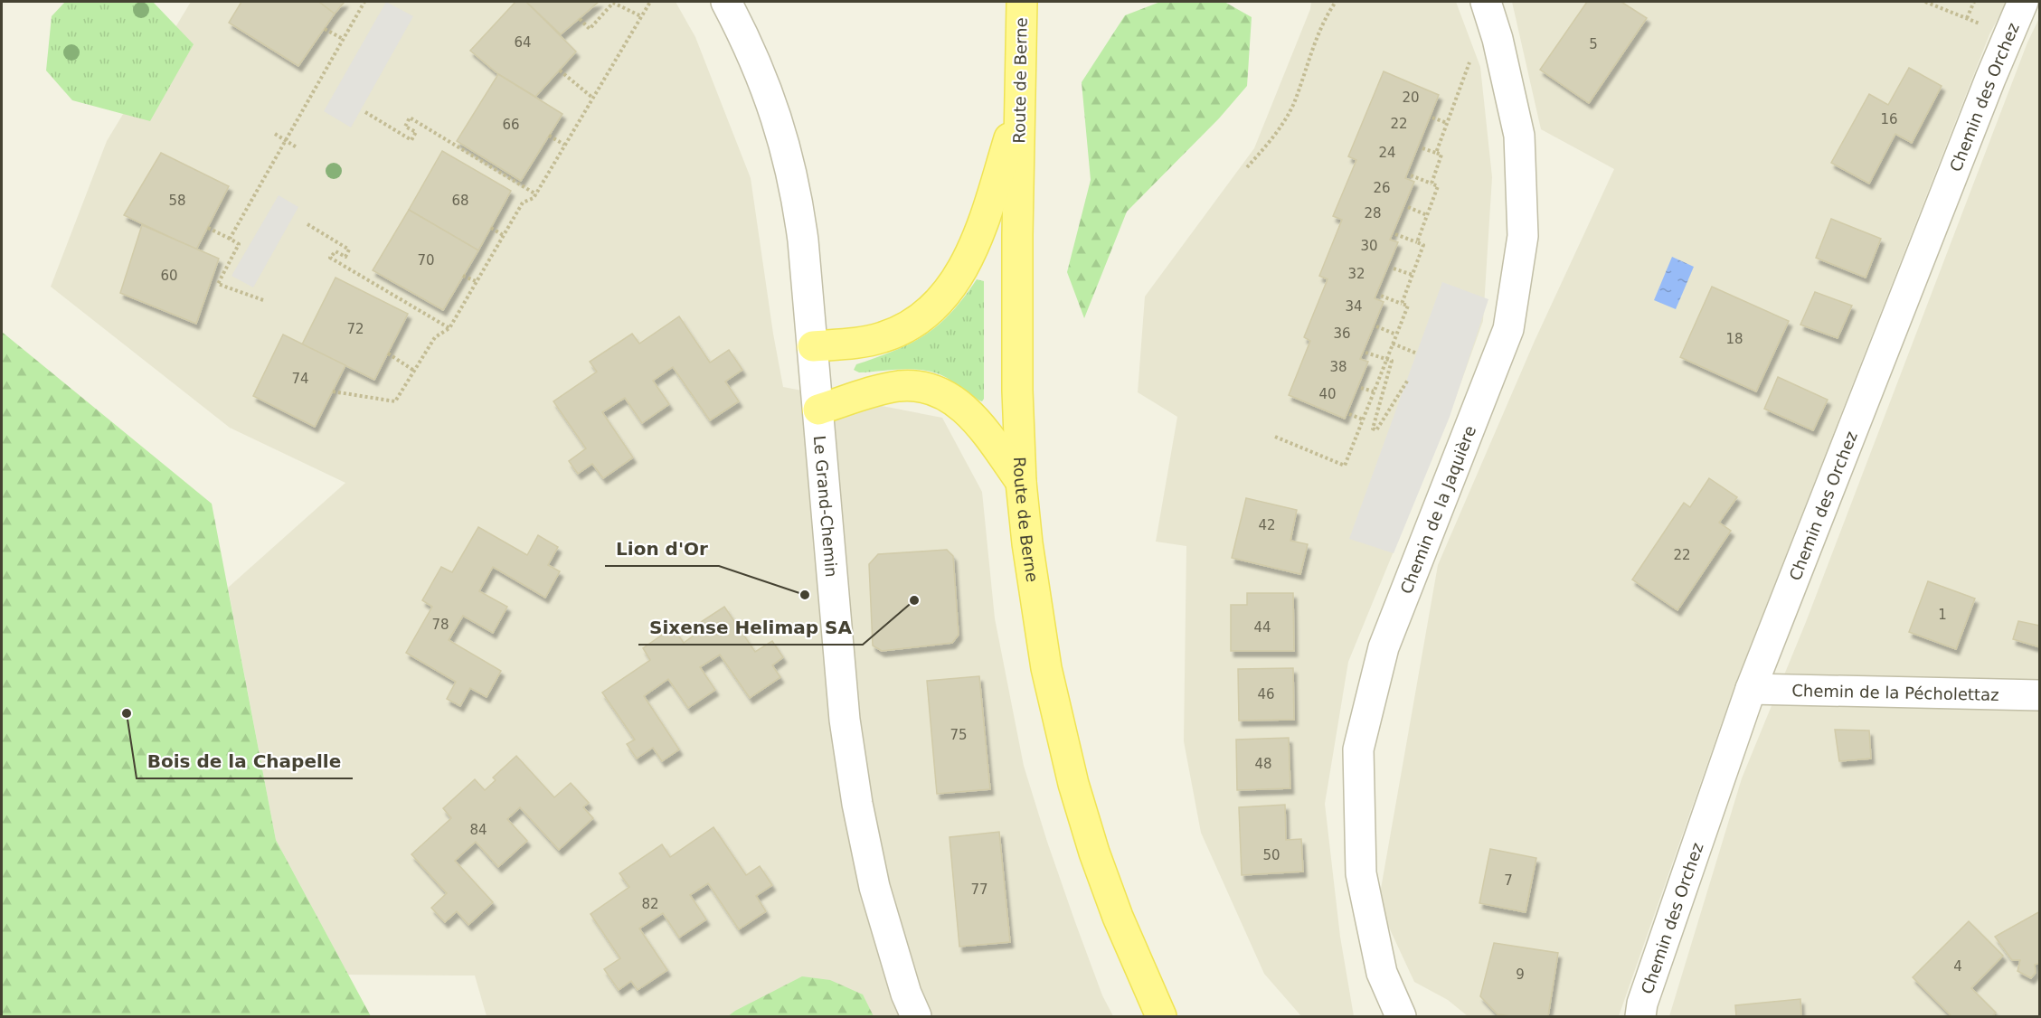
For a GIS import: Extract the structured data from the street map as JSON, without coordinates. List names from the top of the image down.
{
  "streets": {
    "main road": ["Route de Berne"],
    "street": [
      "Chemin des Orchez",
      "Le Grand-Chemin",
      "Chemin de la Jaquière",
      "Chemin de la Pécholettaz"
    ]
  },
  "crossings": [
    ["Chemin des Orchez", "Chemin de la Pécholettaz"]
  ],
  "places": ["Lion d'Or", "Sixense Helimap SA", "Bois de la Chapelle"],
  "house_numbers": [
    "64",
    "5",
    "20",
    "16",
    "22",
    "66",
    "24",
    "26",
    "58",
    "68",
    "28",
    "30",
    "70",
    "32",
    "60",
    "34",
    "72",
    "36",
    "18",
    "38",
    "74",
    "40",
    "42",
    "22",
    "1",
    "78",
    "44",
    "46",
    "75",
    "48",
    "84",
    "50",
    "7",
    "77",
    "82",
    "4",
    "9"
  ]
}
